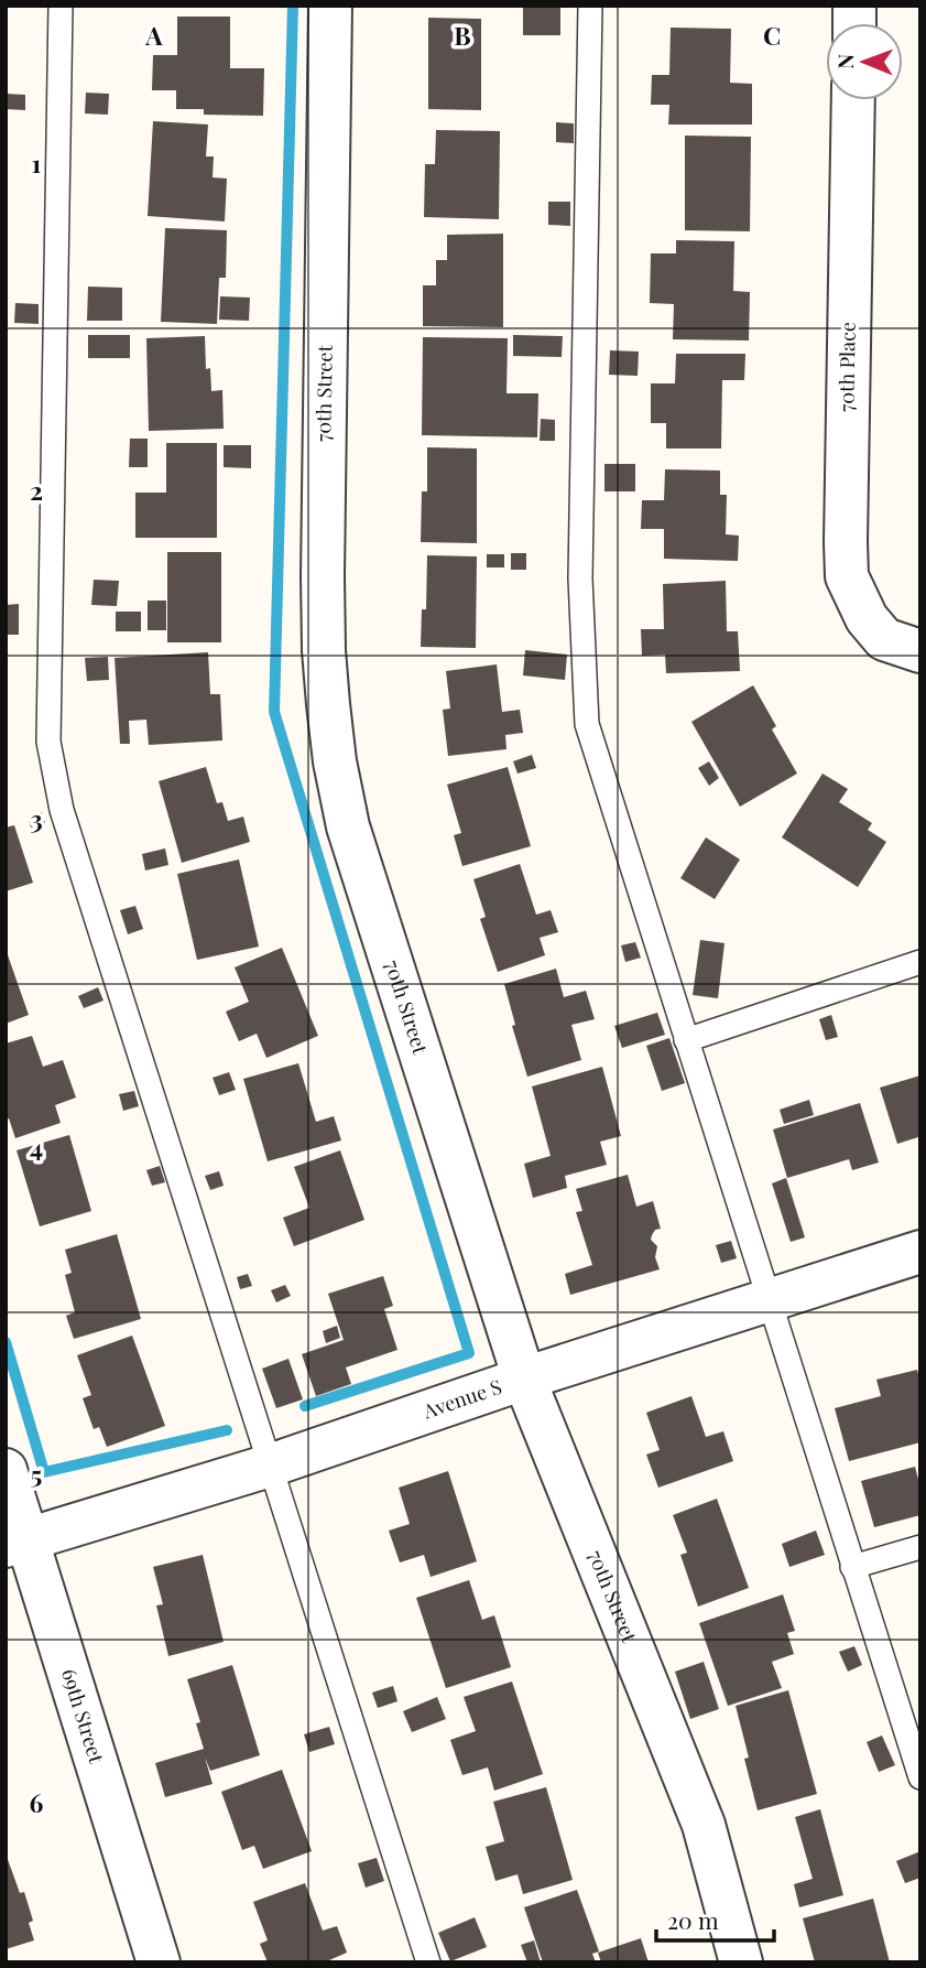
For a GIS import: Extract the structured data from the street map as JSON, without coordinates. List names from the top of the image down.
{
  "streets": {
    "street": [
      "70th Place",
      "70th Street",
      "Avenue S",
      "69th Street"
    ]
  },
  "crossings": [
    ["70th Street", "Avenue S"],
    ["Avenue S", "69th Street"]
  ],
  "scale_bar": "20 m",
  "north": "left",
  "grid": {
    "columns": ["A", "B", "C"],
    "rows": [
      "1",
      "2",
      "3",
      "4",
      "5",
      "6"
    ]
  }
}
